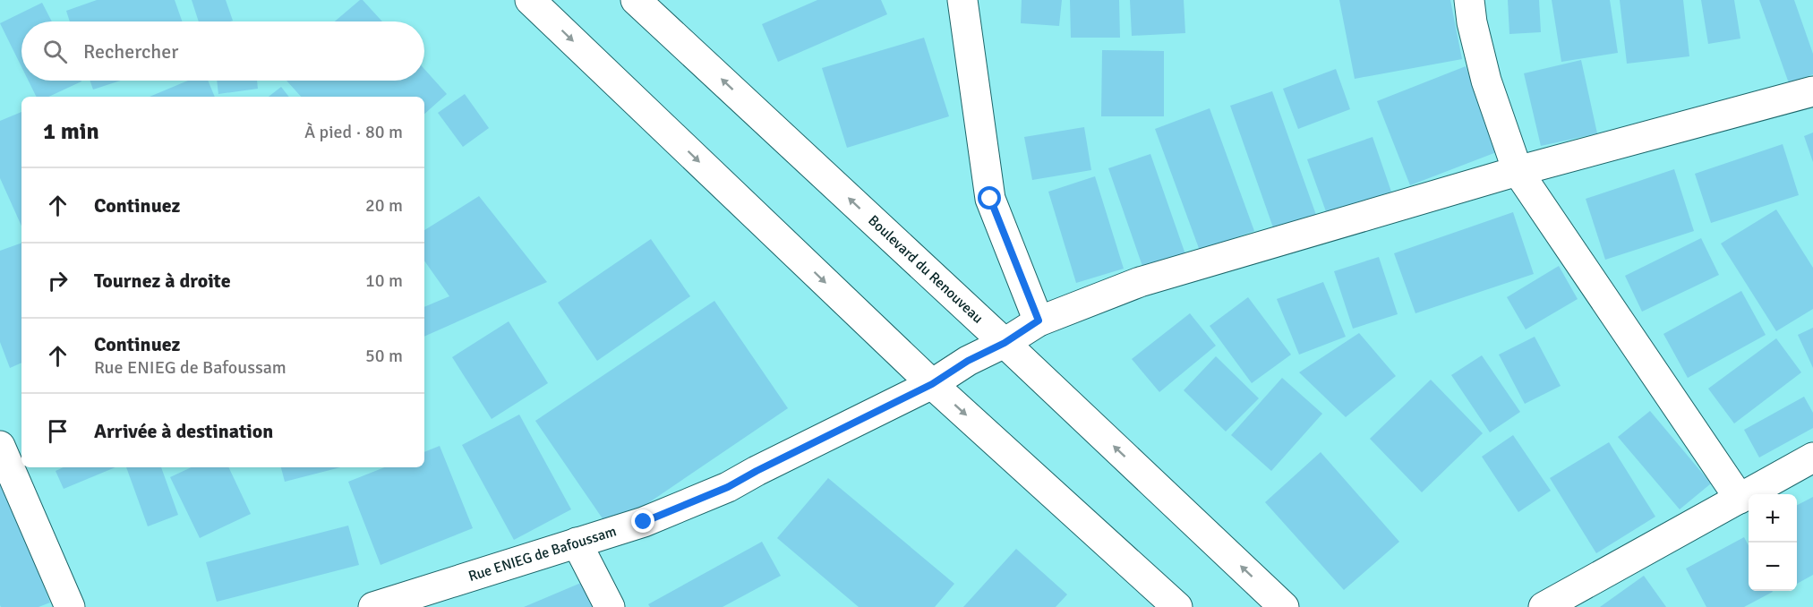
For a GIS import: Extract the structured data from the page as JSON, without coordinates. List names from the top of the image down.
{
  "streets": {
    "main road": ["Boulevard du Renouveau", "Rue ENIEG de Bafoussam"]
  },
  "crossings": [
    ["Boulevard du Renouveau", "Rue ENIEG de Bafoussam"]
  ],
  "page": {
    "search": "Rechercher",
    "heading": ["1 min", "À pied · 80 m"],
    "list": [
      ["Continuez", "20 m"],
      ["Tournez à droite", "10 m"],
      ["Continuez", "Rue ENIEG de Bafoussam", "50 m"],
      "Arrivée à destination"
    ],
    "map_buttons": ["+", "−"]
  }
}
